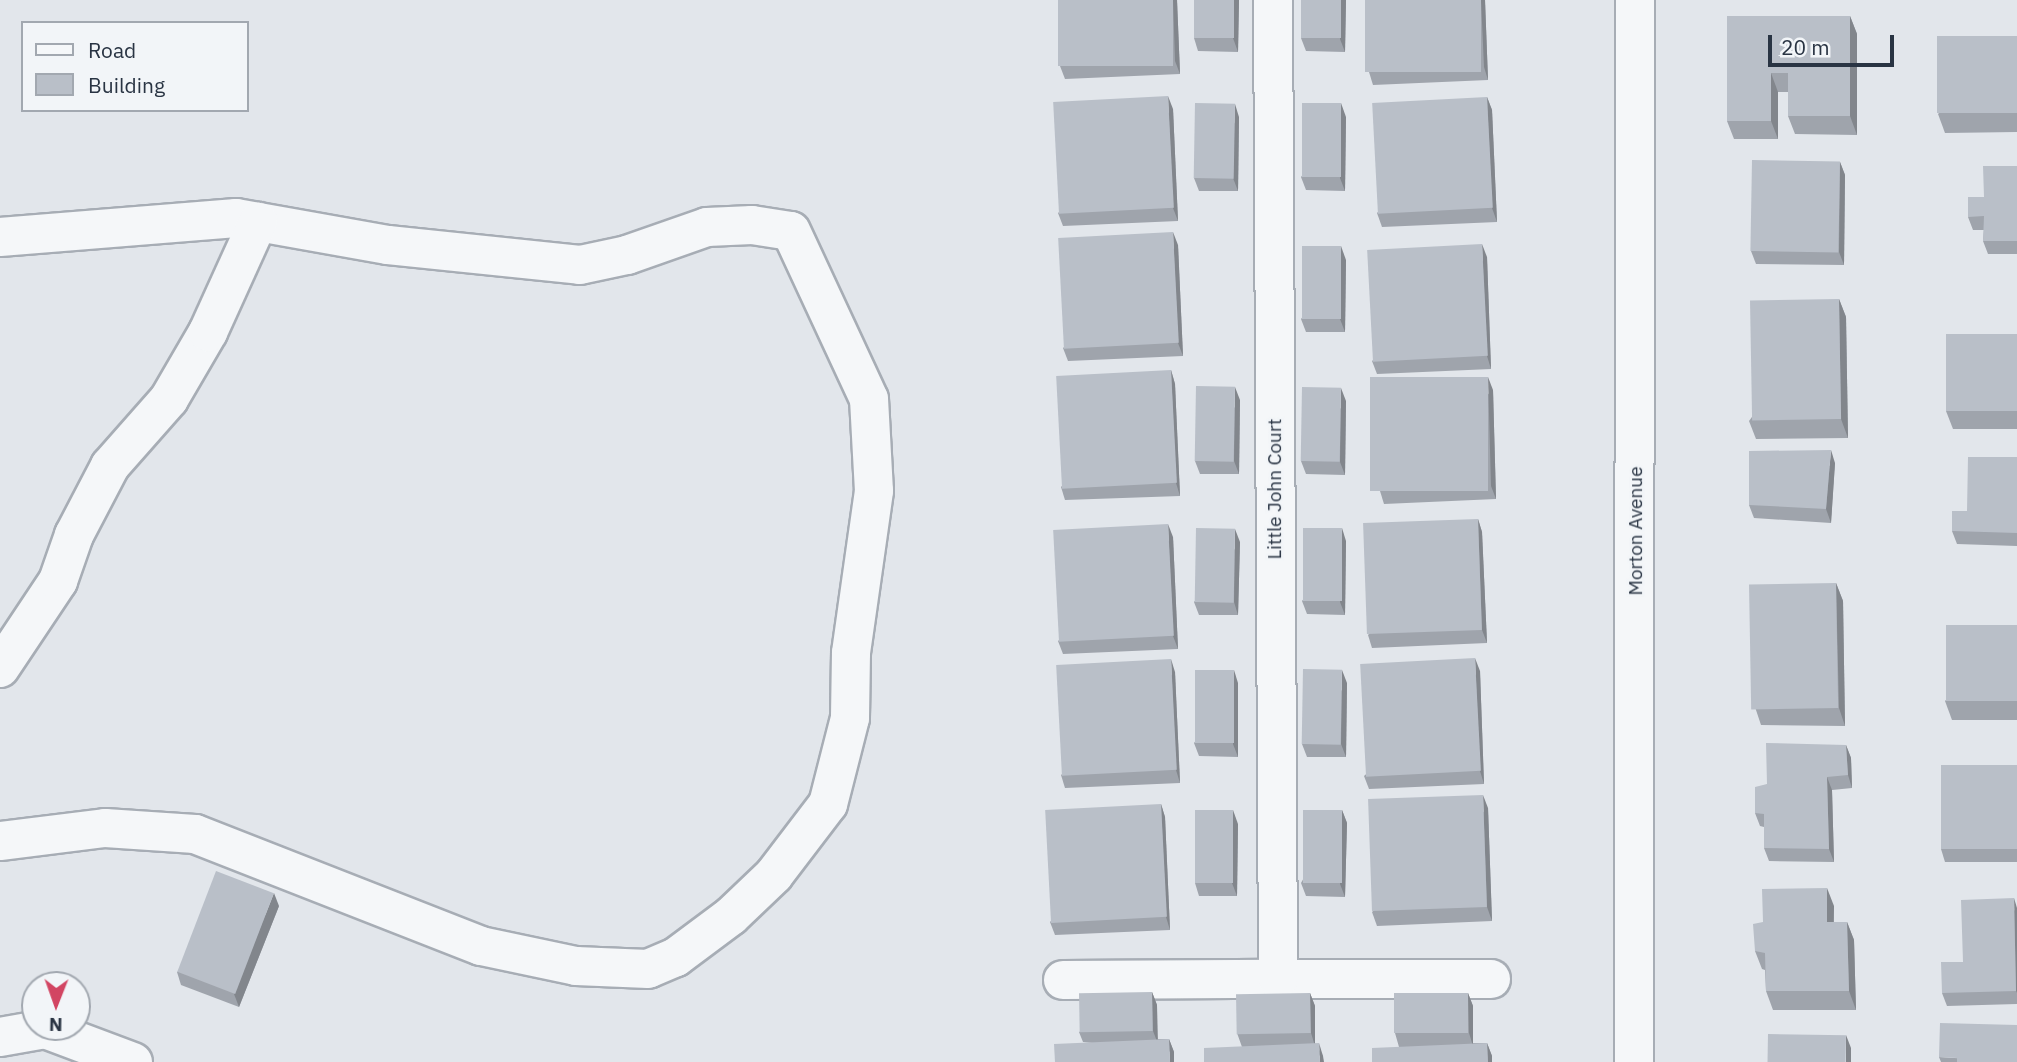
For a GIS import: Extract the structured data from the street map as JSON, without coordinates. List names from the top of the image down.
{
  "streets": {
    "street": ["Little John Court", "Morton Avenue"]
  },
  "legend": ["Road", "Building"],
  "scale_bar": "20 m",
  "north": "bottom"
}
